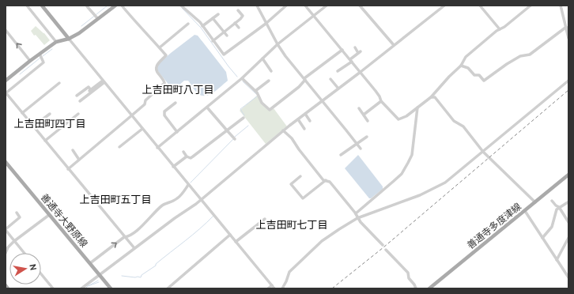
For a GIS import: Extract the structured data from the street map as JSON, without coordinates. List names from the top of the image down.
{
  "streets": {
    "main road": ["善通寺大野原線", "善通寺多度津線"]
  },
  "districts": [
    "上吉田町八丁目",
    "上吉田町四丁目",
    "上吉田町五丁目",
    "上吉田町七丁目"
  ],
  "north": "right"
}
